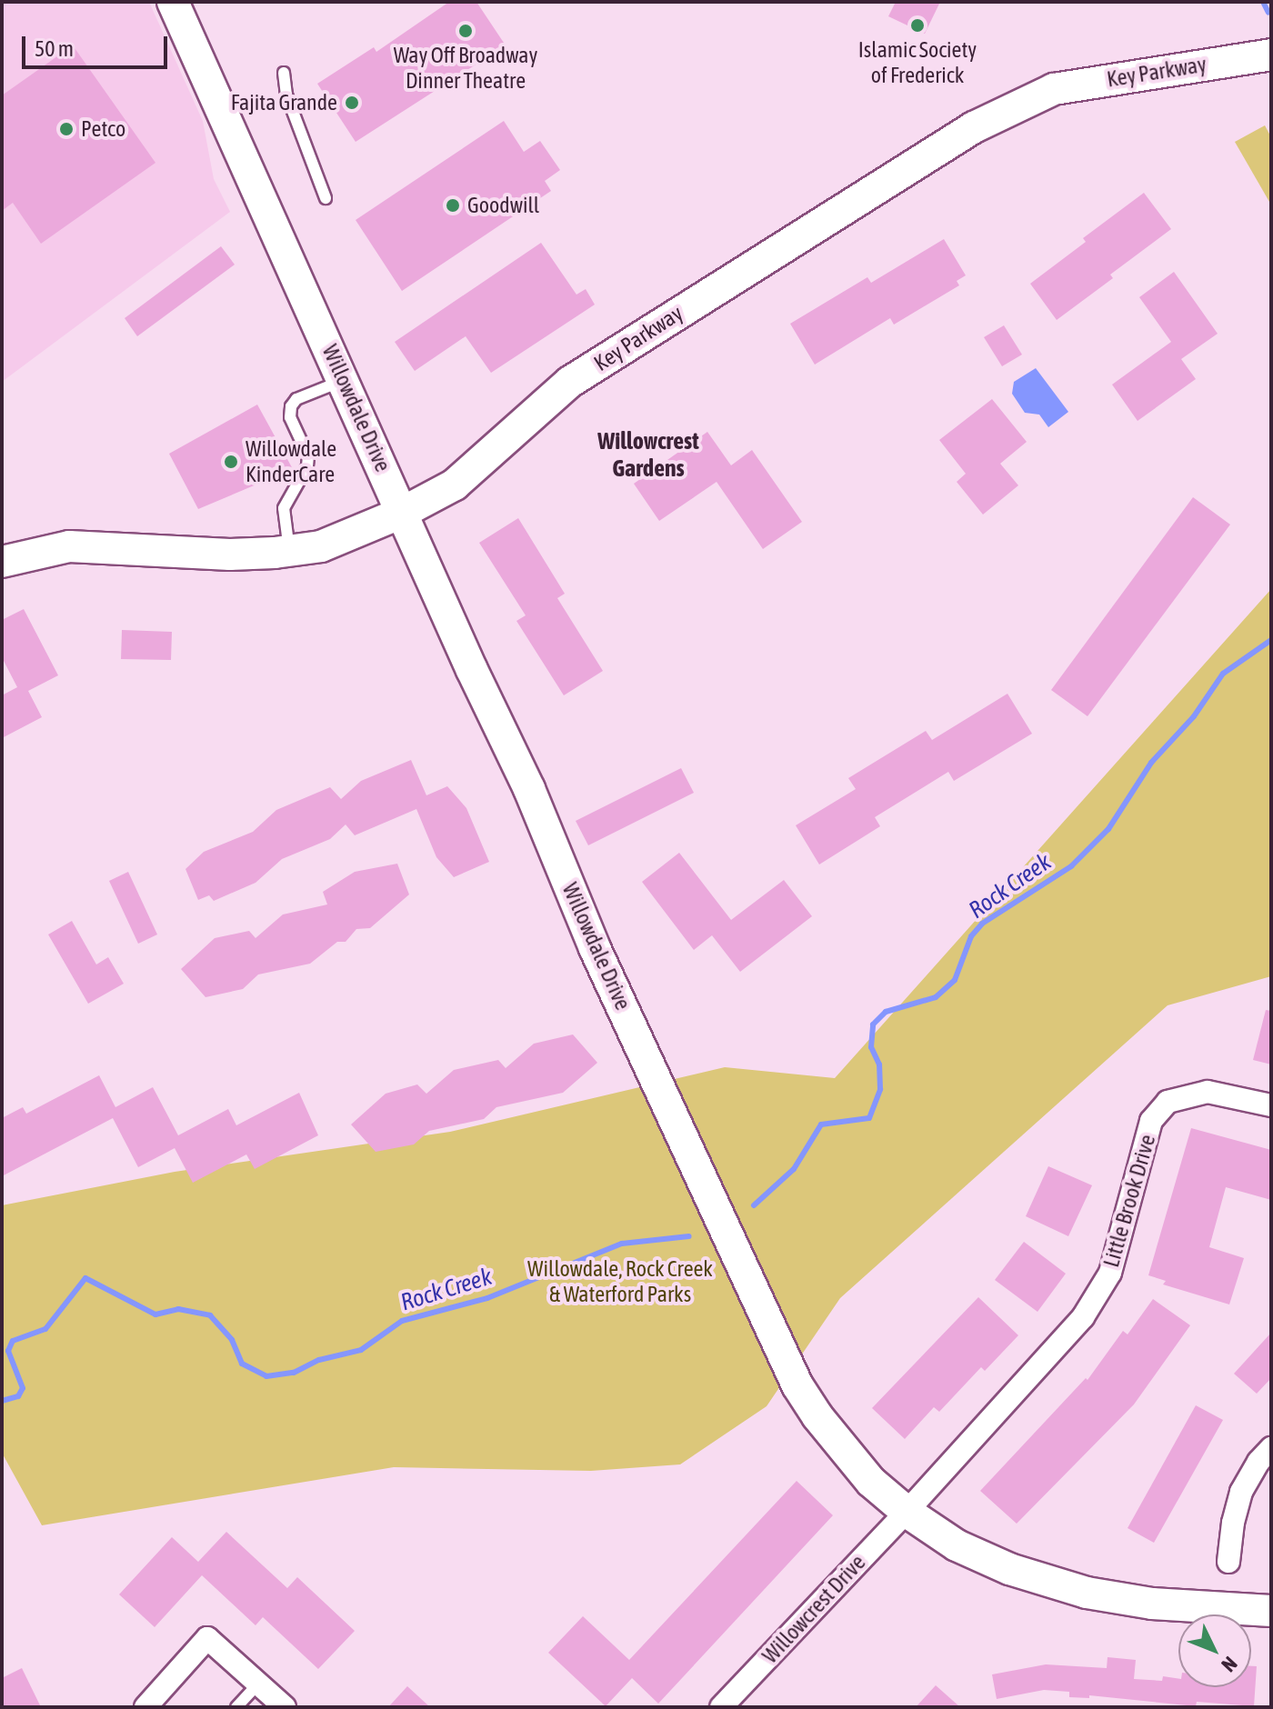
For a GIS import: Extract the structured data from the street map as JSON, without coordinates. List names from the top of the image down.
{
  "streets": {
    "street": [
      "Key Parkway",
      "Willowdale Drive",
      "Little Brook Drive",
      "Willowcrest Drive"
    ]
  },
  "crossings": [
    ["Key Parkway", "Willowdale Drive"],
    ["Willowdale Drive", "Little Brook Drive"],
    ["Willowdale Drive", "Willowcrest Drive"],
    ["Little Brook Drive", "Willowcrest Drive"]
  ],
  "districts": ["Willowcrest Gardens"],
  "water": ["Rock Creek"],
  "parks": ["Willowdale, Rock Creek & Waterford Parks"],
  "places": [
    "Islamic Society of Frederick",
    "Way Off Broadway Dinner Theatre",
    "Fajita Grande",
    "Petco",
    "Goodwill",
    "Willowdale KinderCare"
  ],
  "scale_bar": "50 m",
  "north": "bottom right"
}
